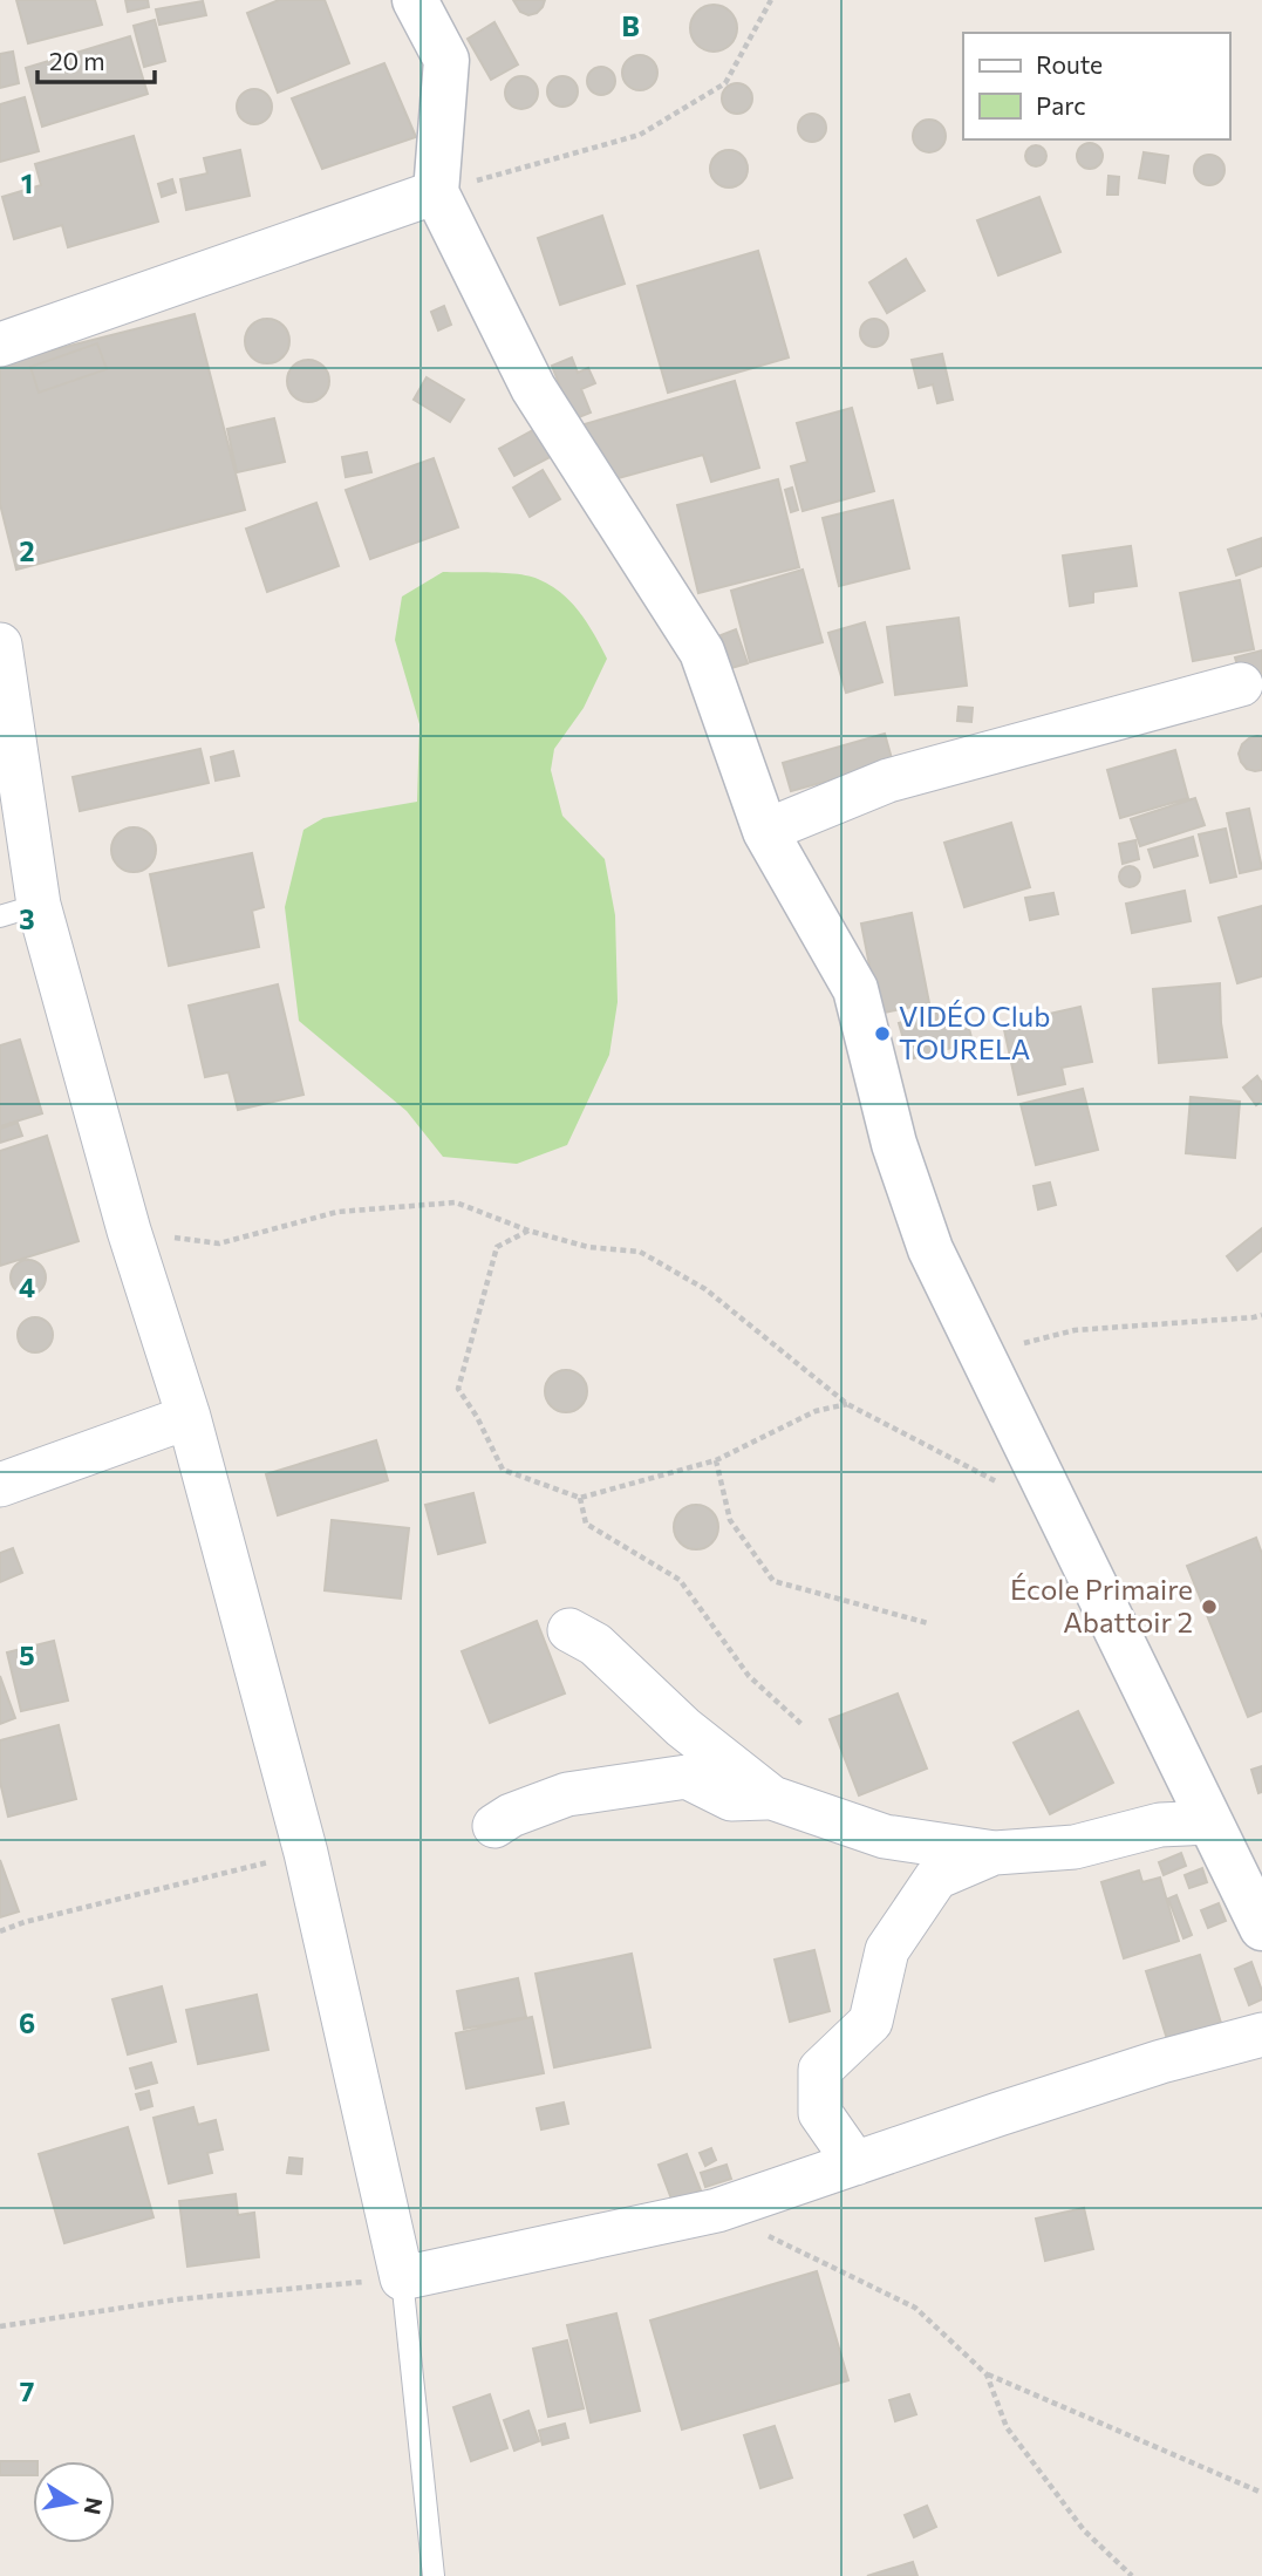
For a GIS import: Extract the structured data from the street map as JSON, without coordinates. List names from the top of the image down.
{
  "places": ["VIDÉO Club TOURELA", "École Primaire Abattoir 2"],
  "legend": ["Route", "Parc"],
  "scale_bar": "20 m",
  "north": "right",
  "grid": {
    "columns": ["B"],
    "rows": [
      "1",
      "2",
      "3",
      "4",
      "5",
      "6",
      "7"
    ]
  }
}
